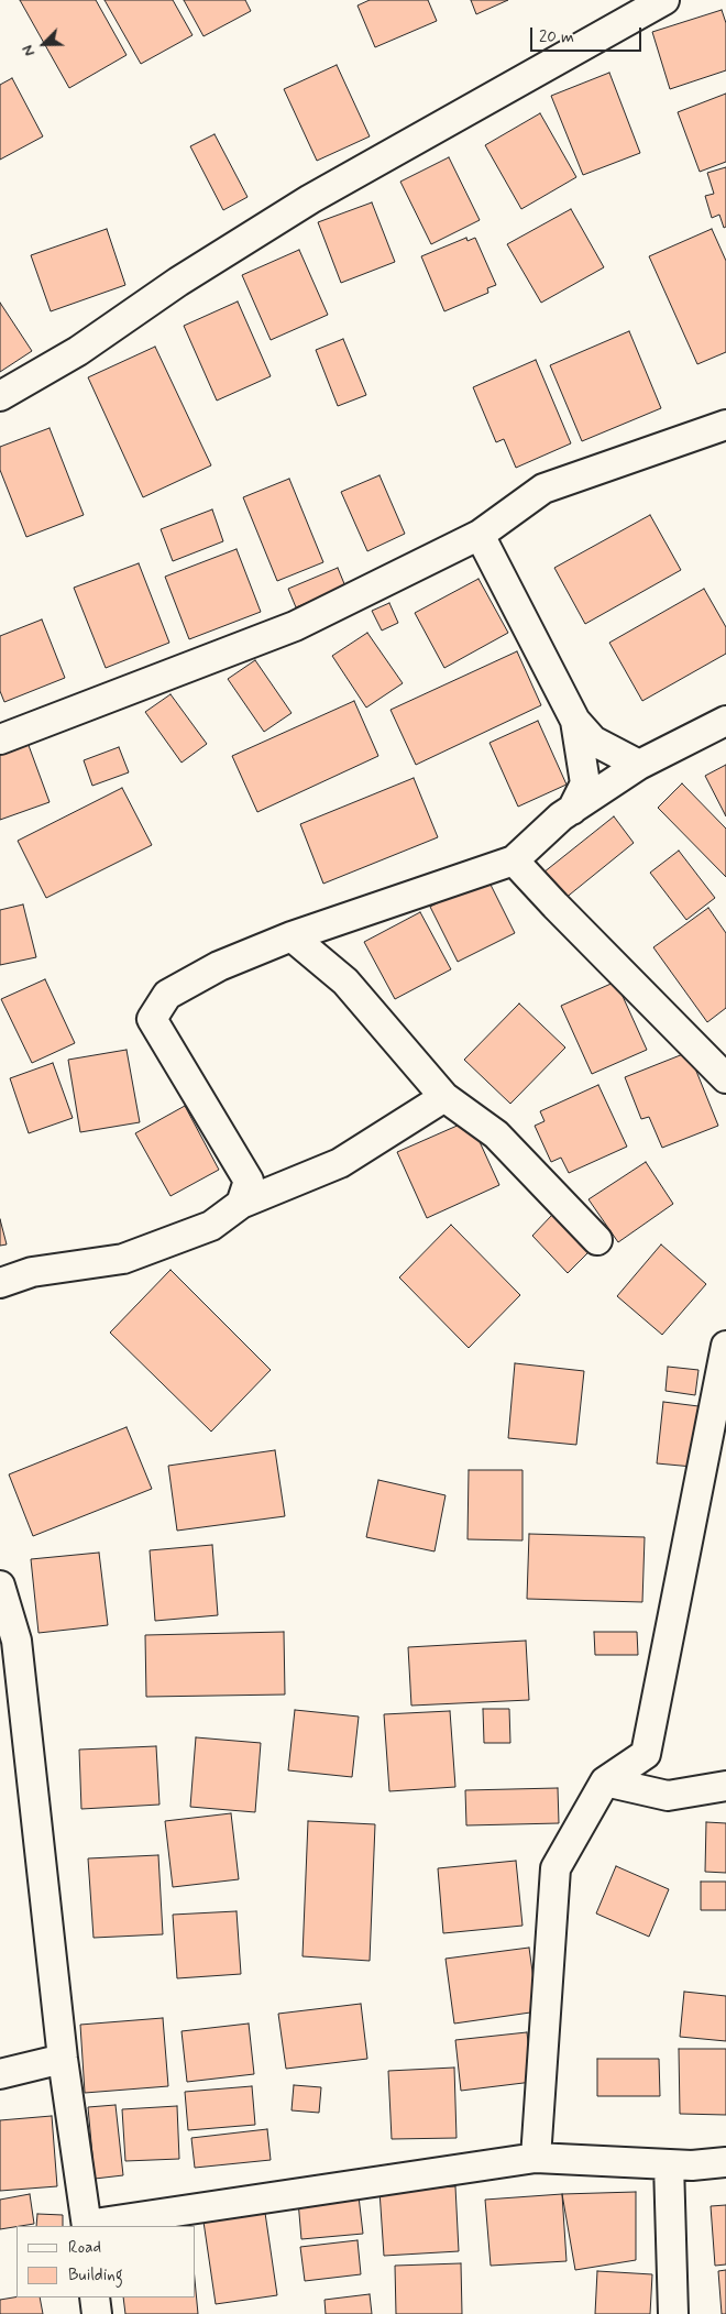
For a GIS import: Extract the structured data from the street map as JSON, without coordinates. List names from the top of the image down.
{
  "legend": ["Road", "Building"],
  "scale_bar": "20 m",
  "north": "bottom left"
}
